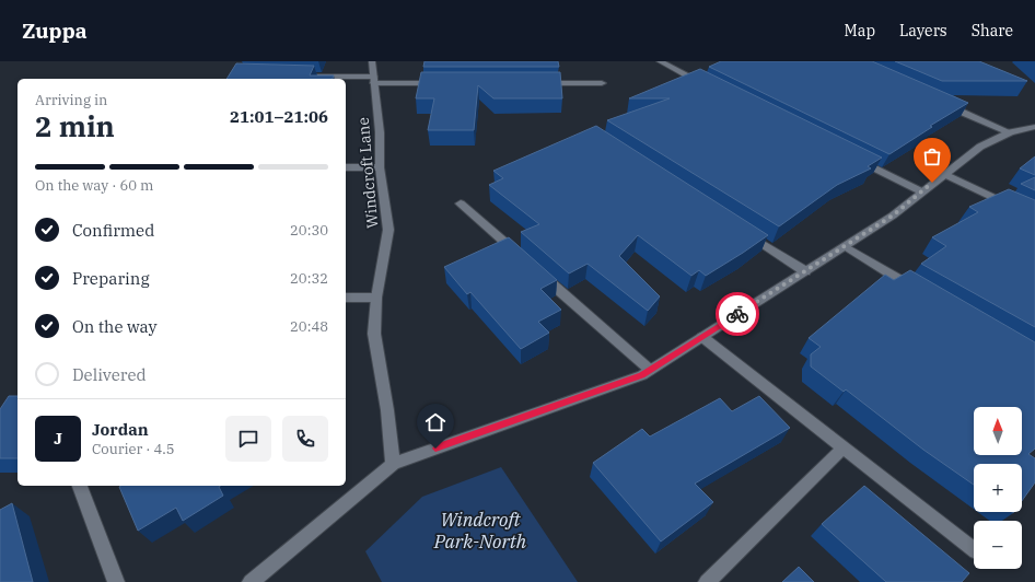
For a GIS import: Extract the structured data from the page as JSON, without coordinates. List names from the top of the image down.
{
  "streets": {
    "street": ["Windcroft Lane"]
  },
  "parks": ["Windcroft Park-North"],
  "north": "top",
  "page": {
    "header": "Zuppa",
    "nav": ["Map", "Layers", "Share"],
    "heading": ["2 min", "Arriving in", "21:01–21:06"],
    "panel": ["Jordan", "Courier · 4.5"],
    "bar": "On the way · 60 m",
    "list": [
      ["Confirmed", "20:30"],
      ["Preparing", "20:32"],
      ["On the way", "20:48"],
      "Delivered"
    ],
    "map_buttons": ["+", "−"],
    "round": "J"
  }
}
